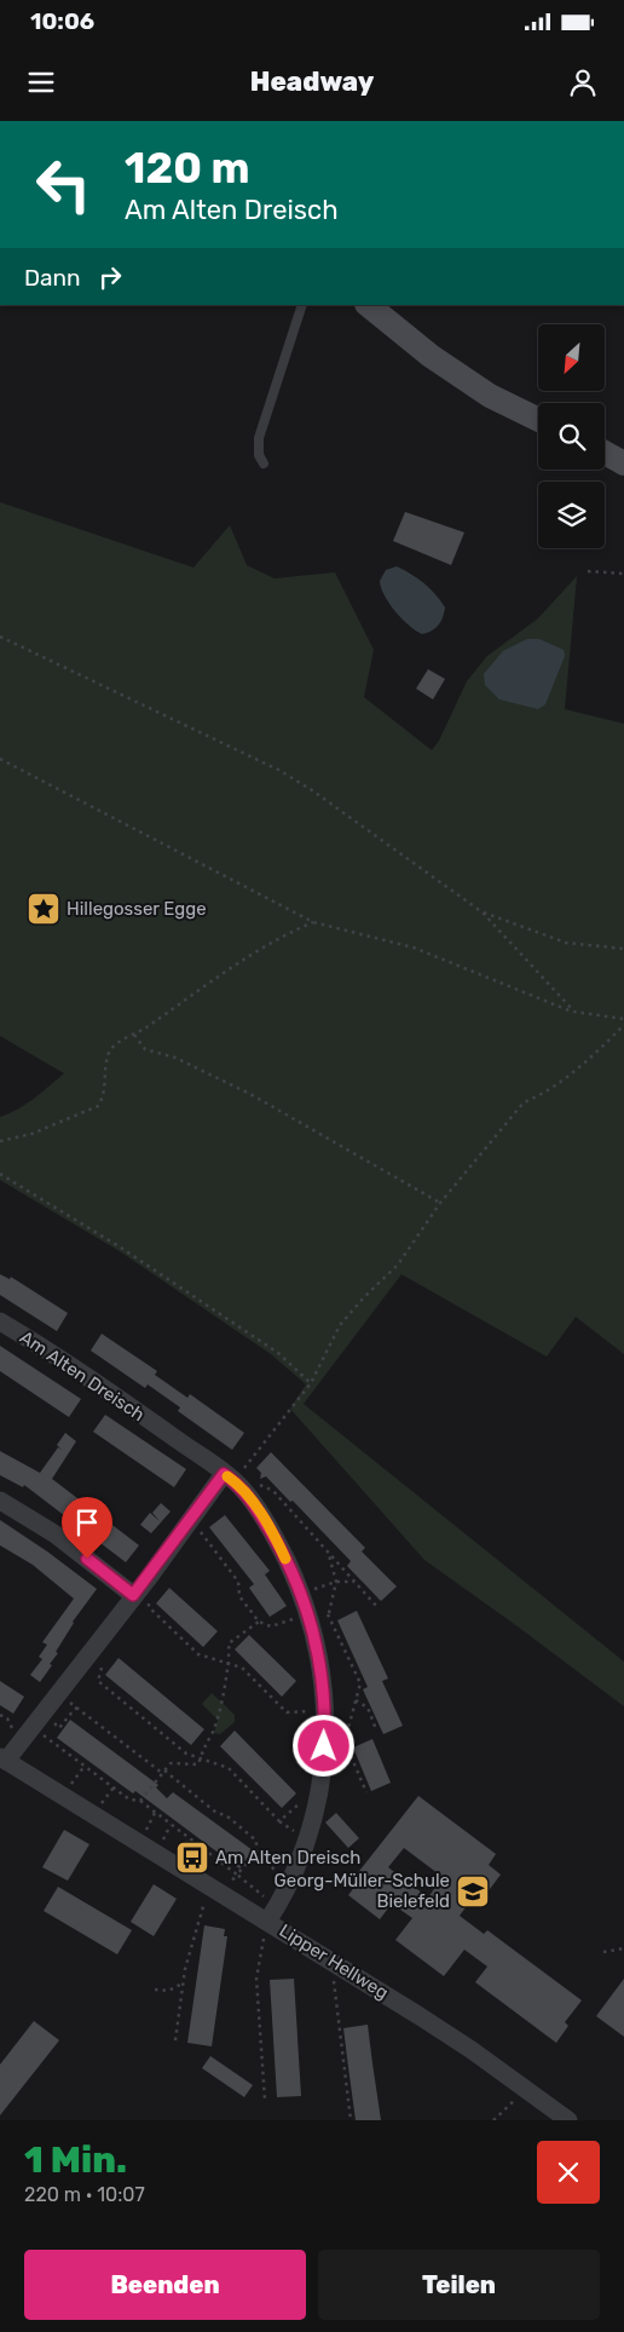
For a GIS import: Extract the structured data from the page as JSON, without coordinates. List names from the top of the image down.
{
  "streets": {
    "street": ["Am Alten Dreisch", "Lipper Hellweg"]
  },
  "crossings": [
    ["Am Alten Dreisch", "Lipper Hellweg"]
  ],
  "places": {
    "place": ["Hillegosser Egge"],
    "bus stop": ["Am Alten Dreisch"],
    "school or university": ["Georg-Müller-Schule Bielefeld"]
  },
  "north": "bottom left",
  "page": {
    "status": "10:06",
    "header": "Headway",
    "turn": ["120 m", "Am Alten Dreisch"],
    "then": "Dann",
    "heading": ["1 Min.", "220 m · 10:07"],
    "buttons": ["Beenden", "Teilen"]
  }
}
